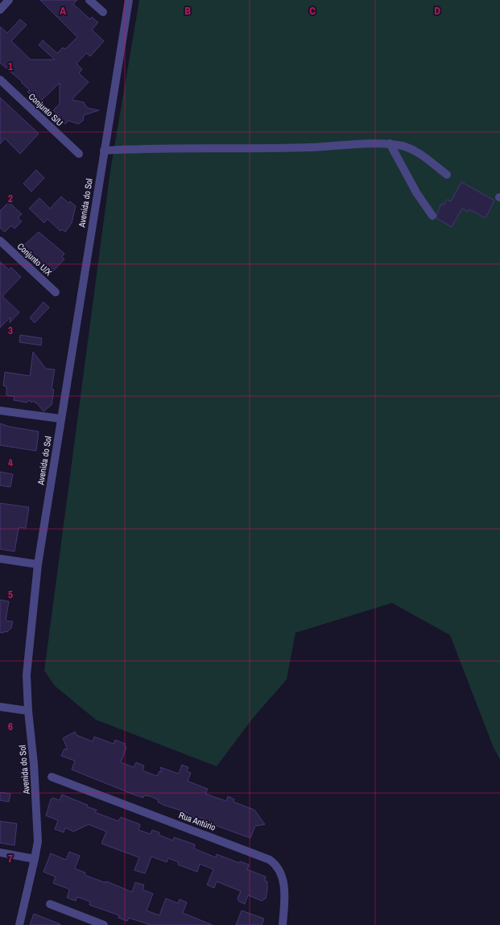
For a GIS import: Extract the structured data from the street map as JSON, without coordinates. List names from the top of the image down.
{
  "streets": {
    "street": [
      "Conjunto S/U",
      "Avenida do Sol",
      "Conjunto U/X",
      "Rua Antúrio"
    ]
  },
  "grid": {
    "columns": [
      "A",
      "B",
      "C",
      "D"
    ],
    "rows": [
      "1",
      "2",
      "3",
      "4",
      "5",
      "6",
      "7"
    ]
  }
}
